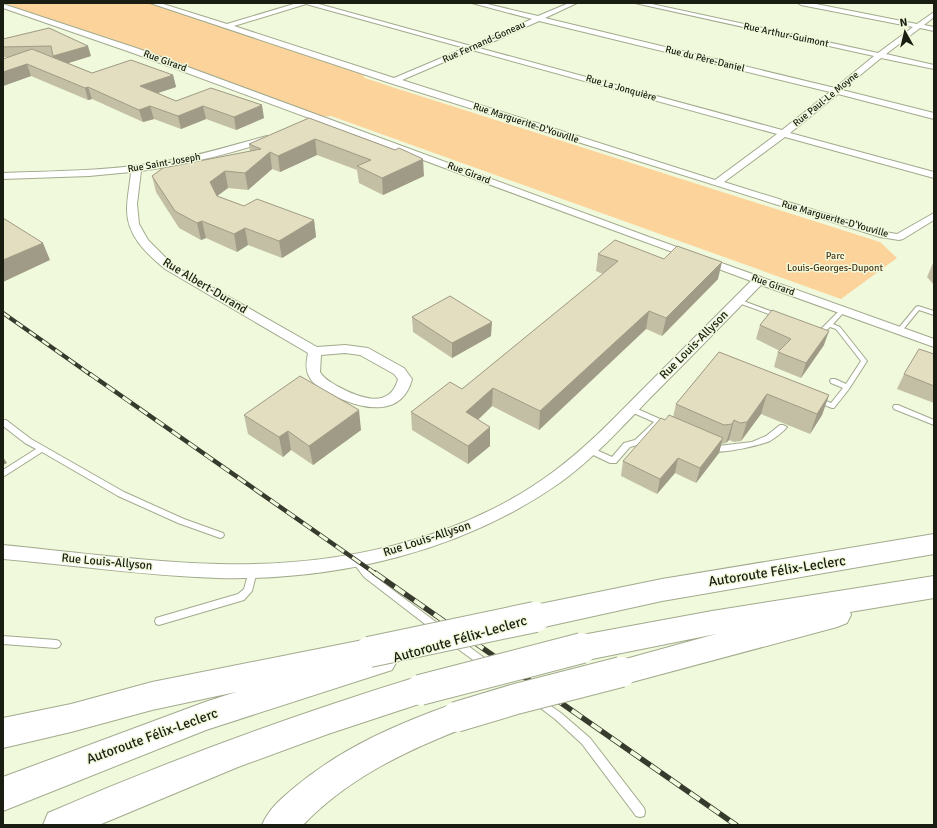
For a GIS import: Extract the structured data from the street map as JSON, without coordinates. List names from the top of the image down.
{
  "streets": {
    "highway": ["Autoroute Félix-Leclerc"],
    "street": [
      "Rue Arthur-Guimont",
      "Rue Fernand-Goneau",
      "Rue du Père-Daniel",
      "Rue Girard",
      "Rue La Jonquière",
      "Rue Paul-Le Moyne",
      "Rue Marguerite-D'Youville",
      "Rue Saint-Joseph",
      "Rue Albert-Durand",
      "Rue Louis-Allyson"
    ]
  },
  "crossings": [
    ["Rue Arthur-Guimont", "Rue Paul-Le Moyne"],
    ["Rue Fernand-Goneau", "Rue du Père-Daniel"],
    ["Rue Fernand-Goneau", "Rue La Jonquière"],
    ["Rue Fernand-Goneau", "Rue Marguerite-D'Youville"],
    ["Rue du Père-Daniel", "Rue Paul-Le Moyne"],
    ["Rue Girard", "Rue Louis-Allyson"],
    ["Rue La Jonquière", "Rue Paul-Le Moyne"],
    ["Rue Paul-Le Moyne", "Rue Marguerite-D'Youville"],
    ["Rue Saint-Joseph", "Rue Albert-Durand"]
  ],
  "parks": ["Parc Louis-Georges-Dupont"],
  "north": "top"
}
